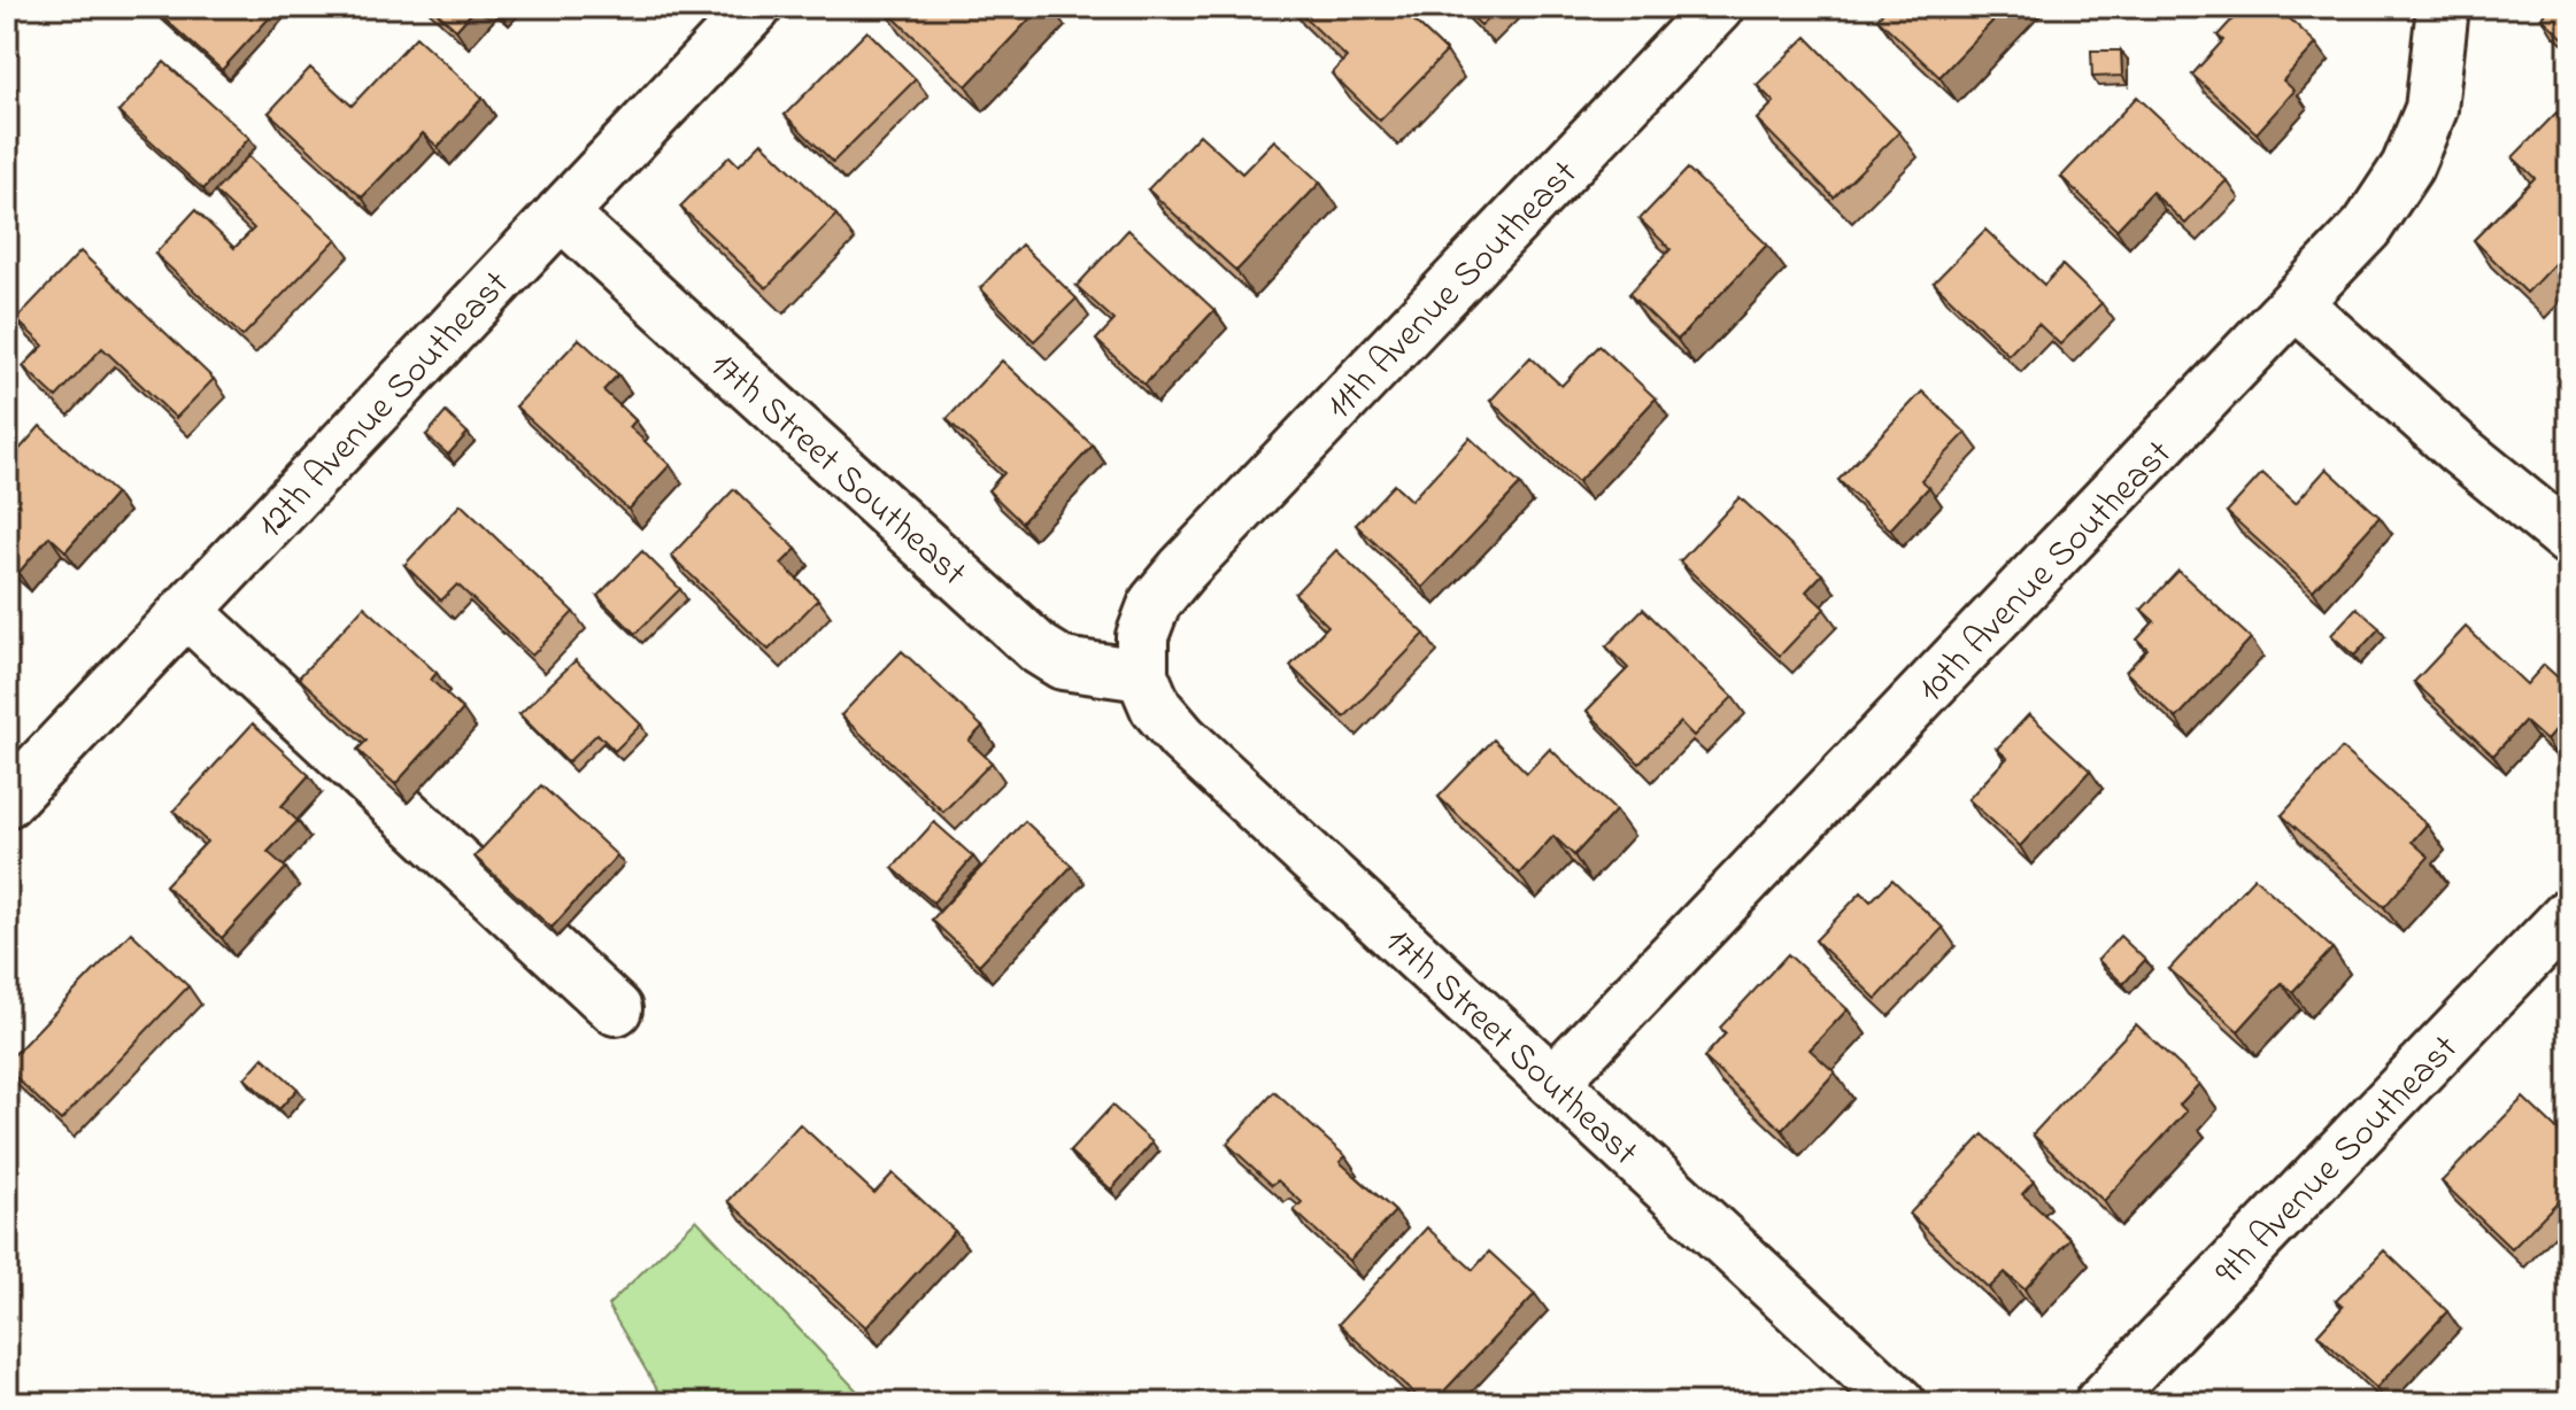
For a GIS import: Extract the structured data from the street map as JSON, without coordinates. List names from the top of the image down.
{
  "streets": {
    "street": [
      "11th Avenue Southeast",
      "12th Avenue Southeast",
      "17th Street Southeast",
      "10th Avenue Southeast",
      "9th Avenue Southeast"
    ]
  },
  "crossings": [
    ["11th Avenue Southeast", "17th Street Southeast"],
    ["12th Avenue Southeast", "17th Street Southeast"],
    ["17th Street Southeast", "10th Avenue Southeast"]
  ]
}
